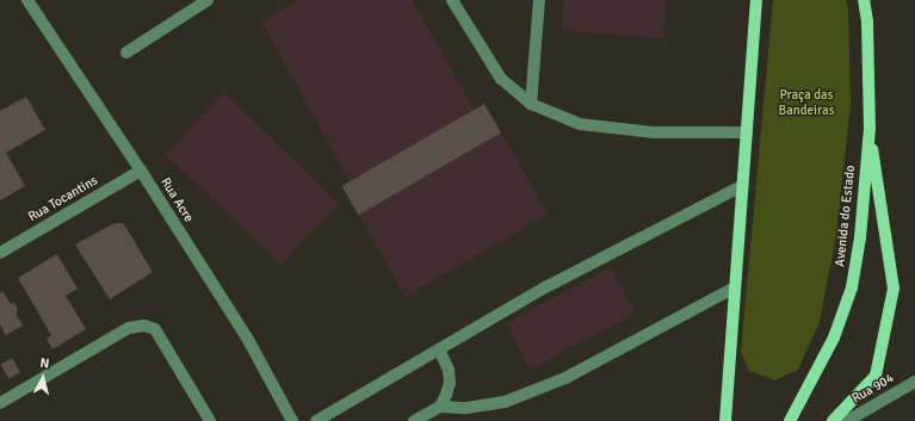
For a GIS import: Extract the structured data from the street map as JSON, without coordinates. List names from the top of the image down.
{
  "streets": {
    "main road": ["Avenida do Estado"],
    "street": ["Rua Tocantins", "Rua Acre", "Rua 904"]
  },
  "crossings": [
    ["Rua Tocantins", "Rua Acre"]
  ],
  "parks": ["Praça das Bandeiras"],
  "north": "top"
}
